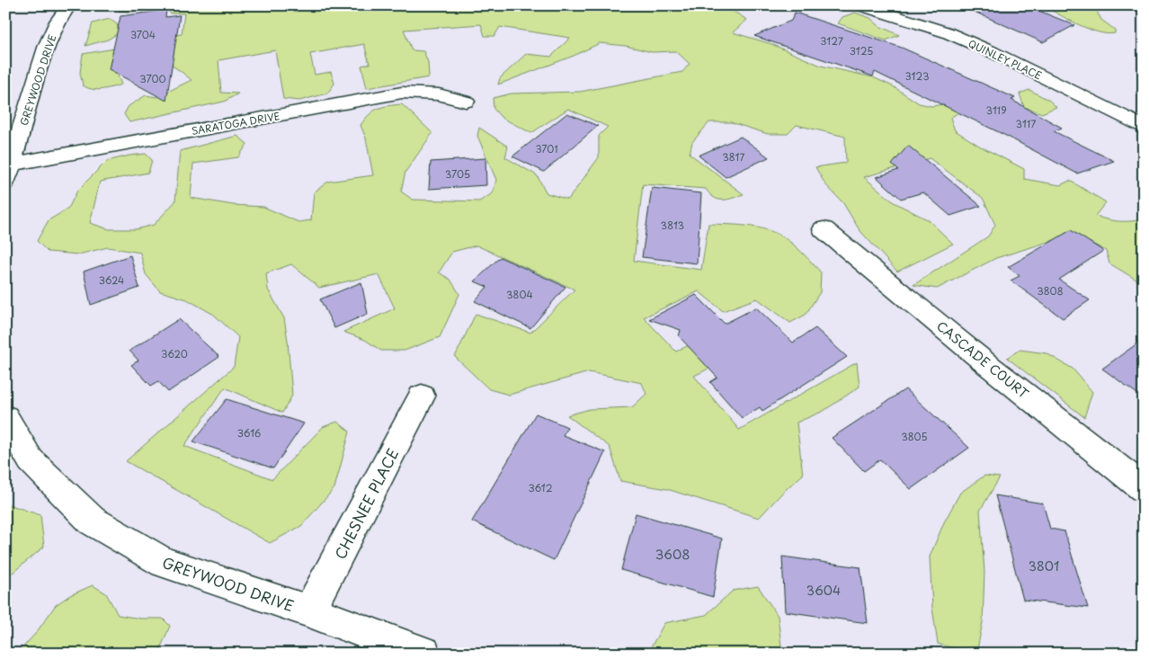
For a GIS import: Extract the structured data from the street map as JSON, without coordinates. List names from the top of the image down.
{
  "streets": {
    "street": [
      "QUINLEY PLACE",
      "GREYWOOD DRIVE",
      "SARATOGA DRIVE",
      "CASCADE COURT",
      "CHESNEE PLACE"
    ]
  },
  "crossings": [
    ["GREYWOOD DRIVE", "SARATOGA DRIVE"],
    ["GREYWOOD DRIVE", "CHESNEE PLACE"]
  ],
  "house_numbers": [
    "3704",
    "3127",
    "3125",
    "3123",
    "3700",
    "3119",
    "3117",
    "3701",
    "3817",
    "3705",
    "3813",
    "3624",
    "3808",
    "3804",
    "3620",
    "3616",
    "3805",
    "3612",
    "3608",
    "3801",
    "3604"
  ]
}
